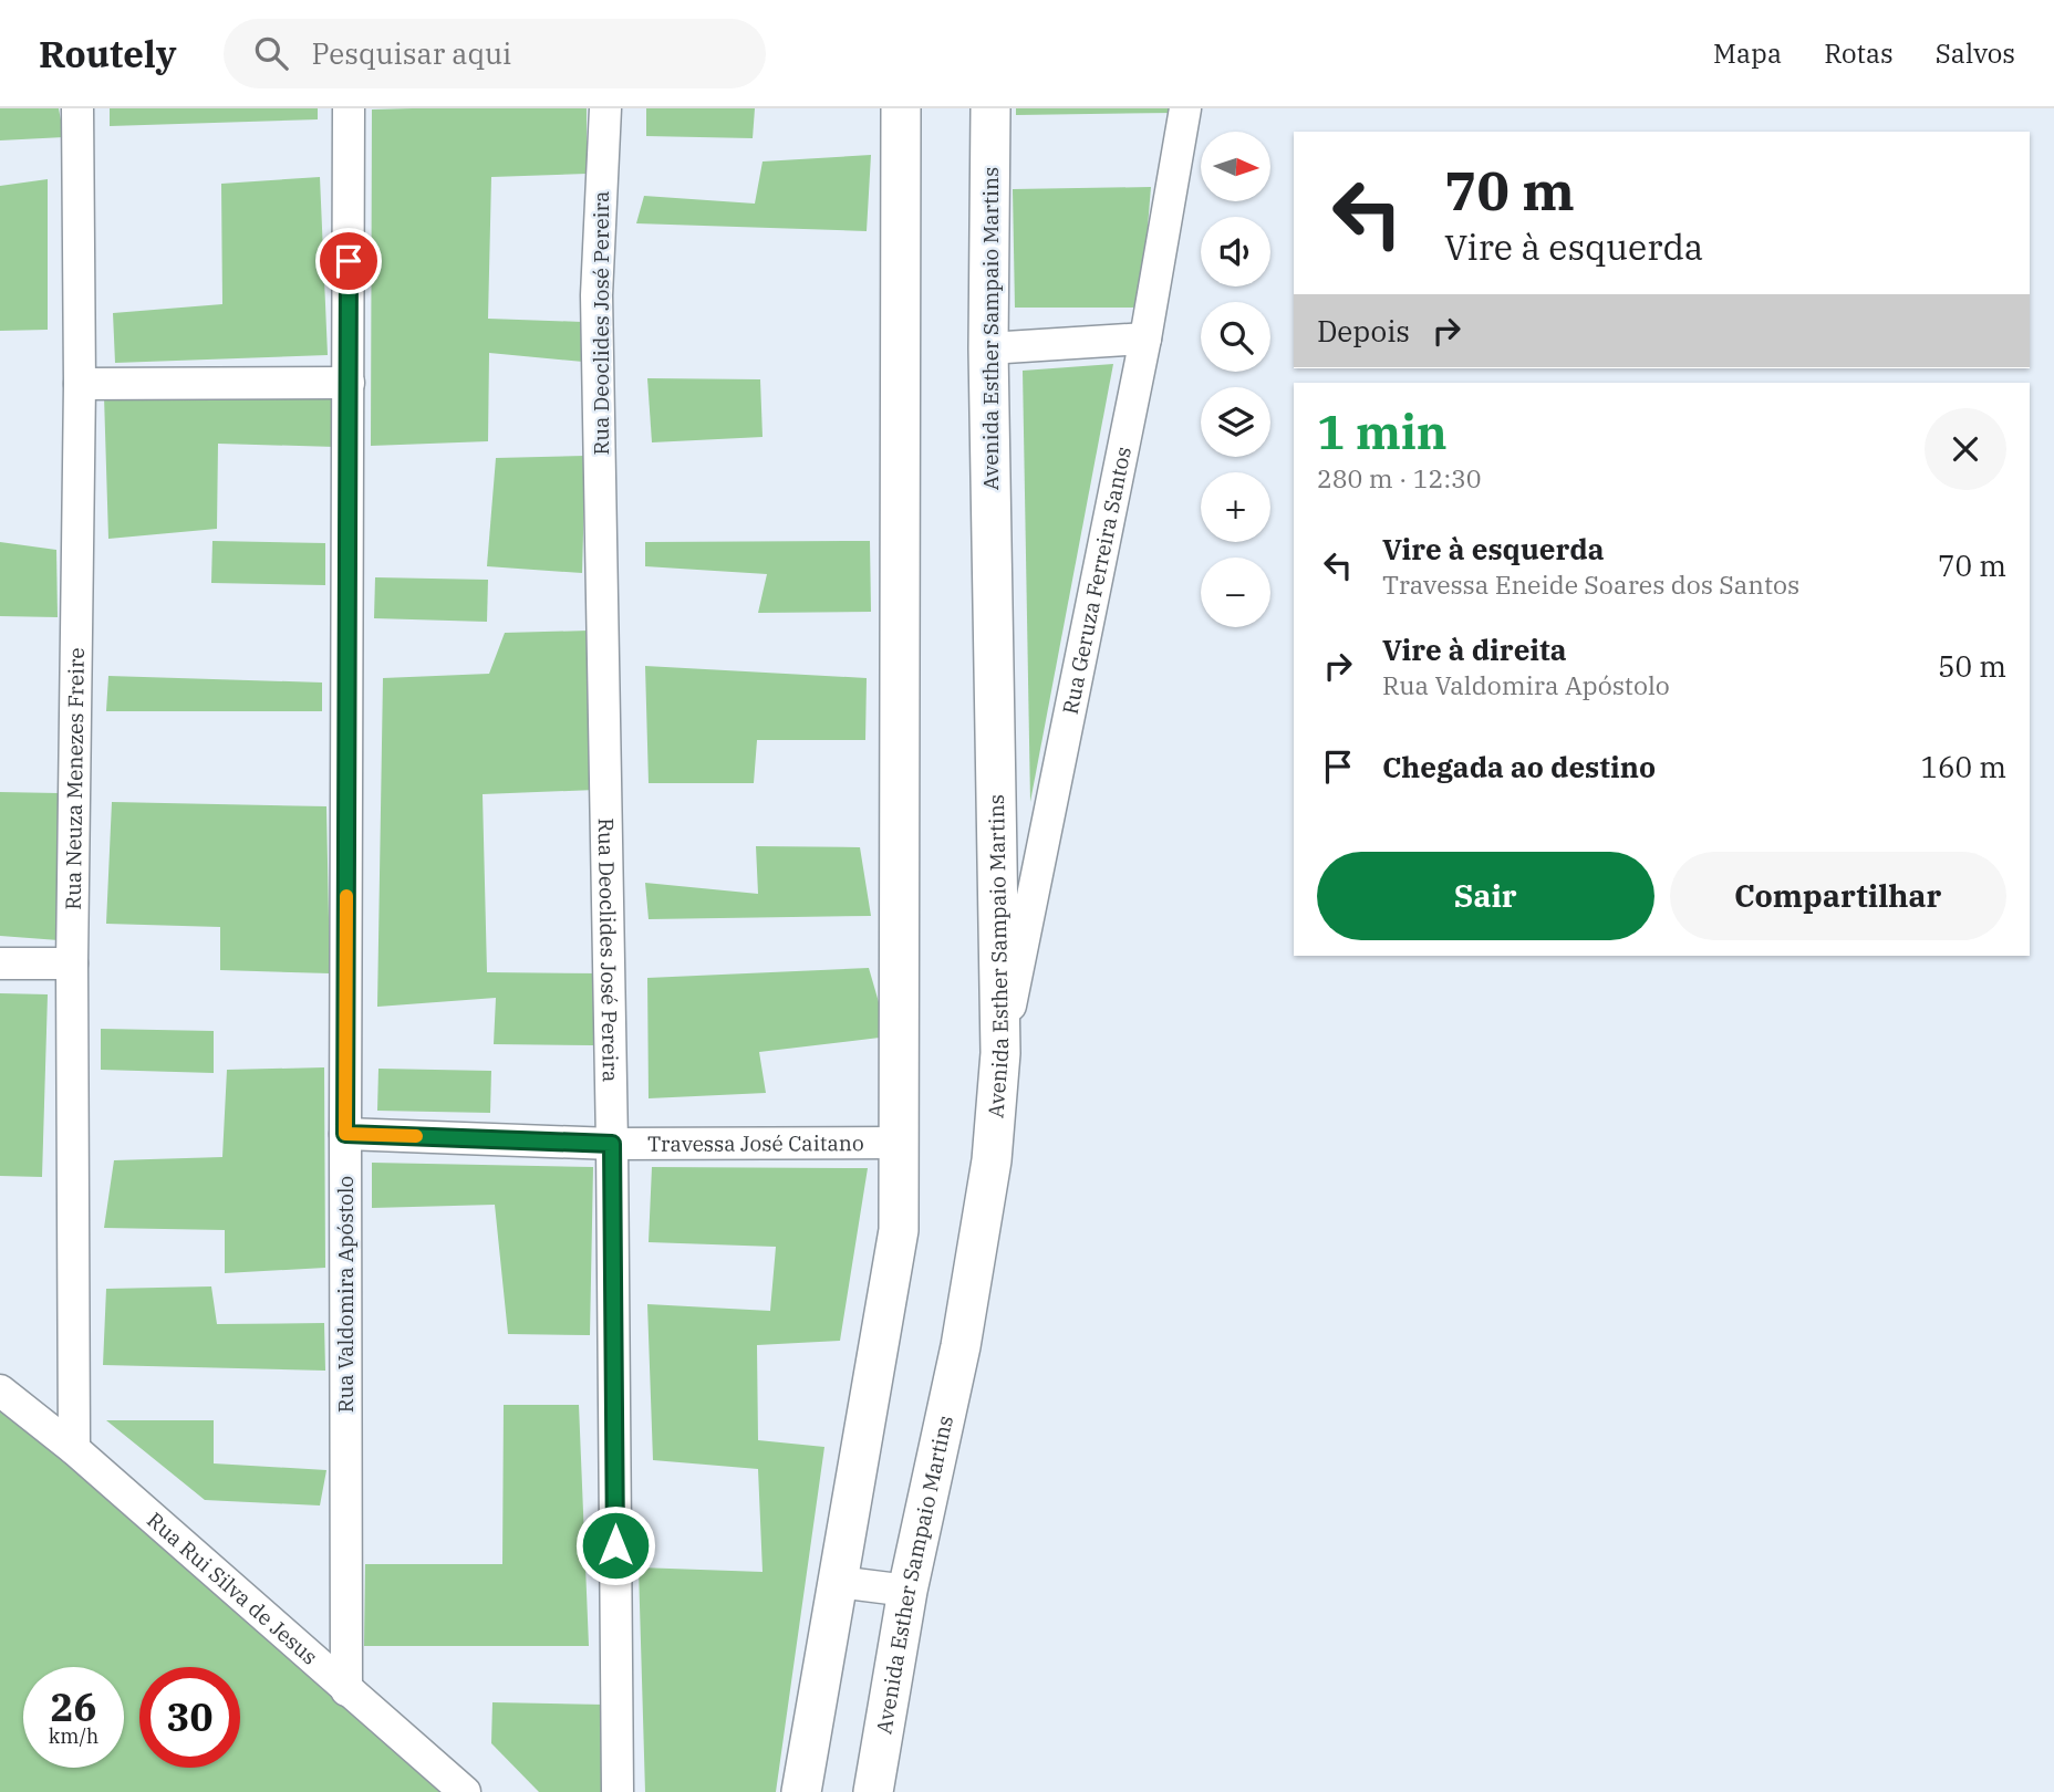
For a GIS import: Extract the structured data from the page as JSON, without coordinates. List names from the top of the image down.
{
  "streets": {
    "street": [
      "Rua Deoclides José Pereira",
      "Avenida Esther Sampaio Martins",
      "Rua Geruza Ferreira Santos",
      "Rua Neuza Menezes Freire",
      "Travessa José Caitano",
      "Rua Valdomira Apóstolo",
      "Rua Rui Silva de Jesus"
    ]
  },
  "crossings": [
    ["Rua Deoclides José Pereira", "Travessa José Caitano"],
    ["Avenida Esther Sampaio Martins", "Rua Geruza Ferreira Santos"],
    ["Rua Neuza Menezes Freire", "Rua Rui Silva de Jesus"],
    ["Travessa José Caitano", "Rua Valdomira Apóstolo"],
    ["Rua Valdomira Apóstolo", "Rua Rui Silva de Jesus"]
  ],
  "north": "right",
  "page": {
    "header": "Routely",
    "search": "Pesquisar aqui",
    "nav": ["Mapa", "Rotas", "Salvos"],
    "map_buttons": ["+", "−"],
    "turn": ["70 m", "Vire à esquerda"],
    "then": "Depois",
    "heading": ["1 min", "280 m · 12:30"],
    "list": [
      {
        "name": "Vire à esquerda",
        "note": "Travessa Eneide Soares dos Santos",
        "value": "70 m"
      },
      {
        "name": "Vire à direita",
        "note": "Rua Valdomira Apóstolo",
        "value": "50 m"
      },
      {
        "name": "Chegada ao destino",
        "value": "160 m"
      }
    ],
    "buttons": ["Sair", "Compartilhar"],
    "speed": "26 km/h",
    "limit": "30"
  }
}
